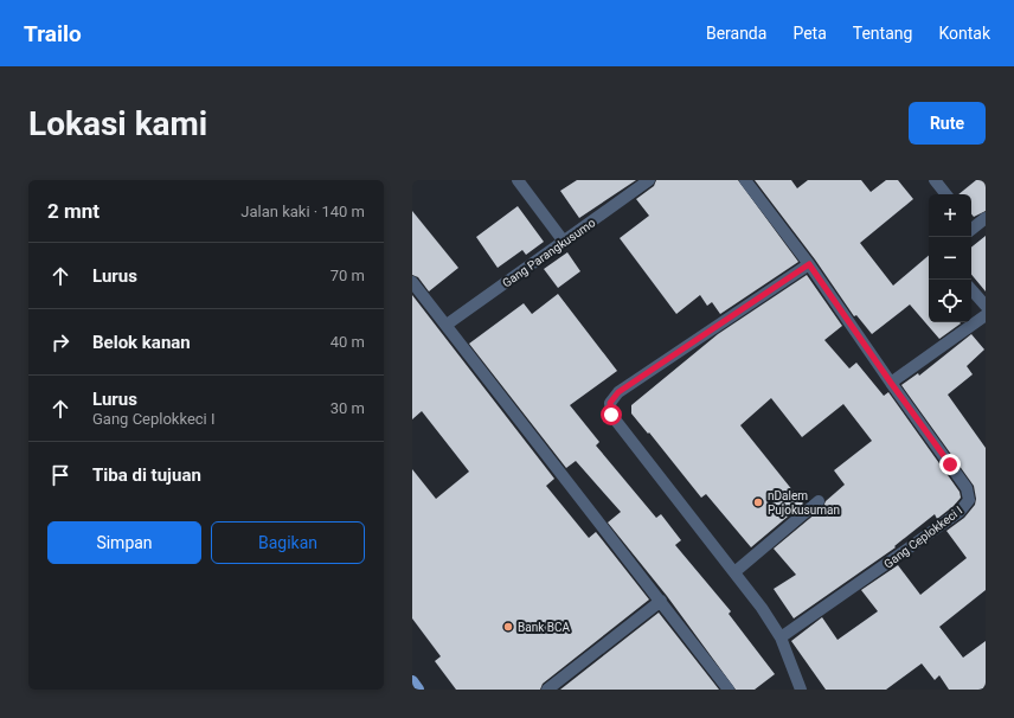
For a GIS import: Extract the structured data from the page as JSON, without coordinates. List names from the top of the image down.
{
  "streets": {
    "street": ["Gang Parangkusumo", "Gang Ceplokkeci I"]
  },
  "places": ["nDalem Pujokusuman", "Bank BCA"],
  "page": {
    "header": "Trailo",
    "nav": [
      "Beranda",
      "Peta",
      "Tentang",
      "Kontak"
    ],
    "buttons": [
      "Rute",
      ["Simpan", "Bagikan"]
    ],
    "title": "Lokasi kami",
    "heading": ["2 mnt", "Jalan kaki · 140 m"],
    "map_buttons": ["+", "−"],
    "list": [
      ["Lurus", "70 m"],
      ["Belok kanan", "40 m"],
      ["Lurus", "Gang Ceplokkeci I", "30 m"],
      "Tiba di tujuan"
    ]
  }
}
